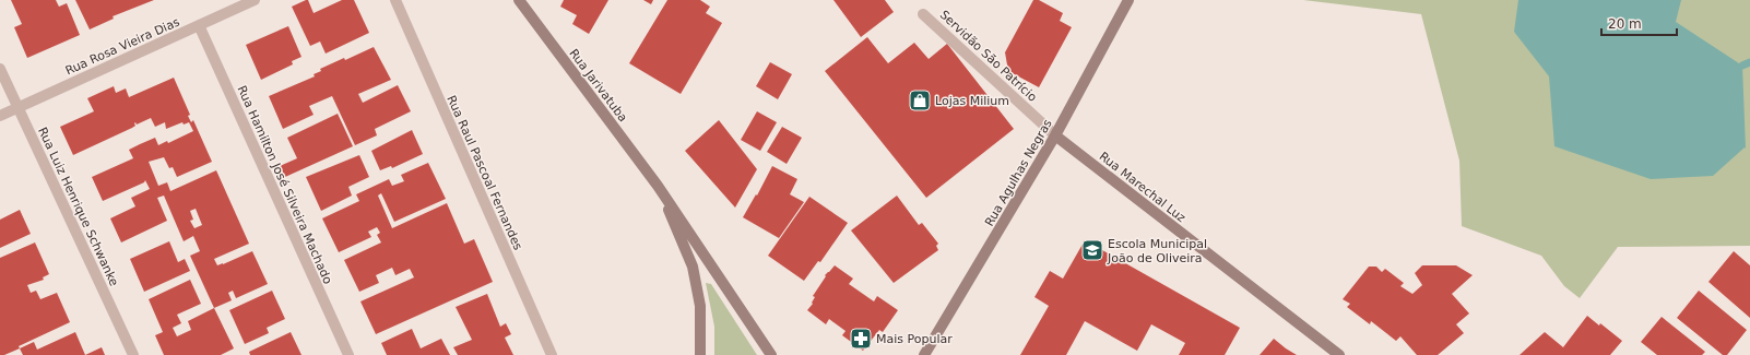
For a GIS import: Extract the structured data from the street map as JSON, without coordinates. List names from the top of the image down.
{
  "streets": {
    "main road": ["Rua Jarivatuba", "Rua Agulhas Negras", "Rua Marechal Luz"],
    "street": [
      "Rua Rosa Vieira Dias",
      "Servidão São Patrício",
      "Rua Raul Pascoal Fernandes",
      "Rua Hamilton José Silveira Machado",
      "Rua Luiz Henrique Schwanke"
    ]
  },
  "crossings": [
    ["Rua Rosa Vieira Dias", "Rua Hamilton José Silveira Machado"],
    ["Rua Rosa Vieira Dias", "Rua Luiz Henrique Schwanke"],
    ["Servidão São Patrício", "Rua Agulhas Negras"],
    ["Servidão São Patrício", "Rua Marechal Luz"],
    ["Rua Agulhas Negras", "Rua Marechal Luz"]
  ],
  "places": {
    "shop": ["Lojas Milium"],
    "school or university": ["Escola Municipal João de Oliveira"],
    "pharmacy": ["Mais Popular"]
  },
  "scale_bar": "20 m"
}
